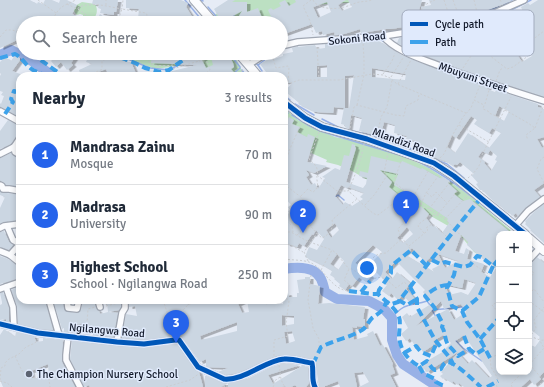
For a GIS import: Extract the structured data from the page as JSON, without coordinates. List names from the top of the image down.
{
  "streets": {
    "street": [
      "Sokoni Road",
      "Mbuyuni Street",
      "Mlandizi Road",
      "Ngilangwa Road"
    ]
  },
  "crossings": [
    ["Sokoni Road", "Mbuyuni Street"]
  ],
  "places": ["The Champion Nursery School"],
  "legend": ["Cycle path", "Path"],
  "page": {
    "search": "Search here",
    "heading": ["Nearby", "3 results"],
    "list": [
      {
        "mark": "1",
        "name": "Mandrasa Zainu",
        "note": "Mosque",
        "value": "70 m"
      },
      {
        "mark": "2",
        "name": "Madrasa",
        "note": "University",
        "value": "90 m"
      },
      {
        "mark": "3",
        "name": "Highest School",
        "note": "School · Ngilangwa Road",
        "value": "250 m"
      }
    ],
    "pins": ["1", "2", "3"],
    "map_buttons": ["+", "−"]
  }
}
